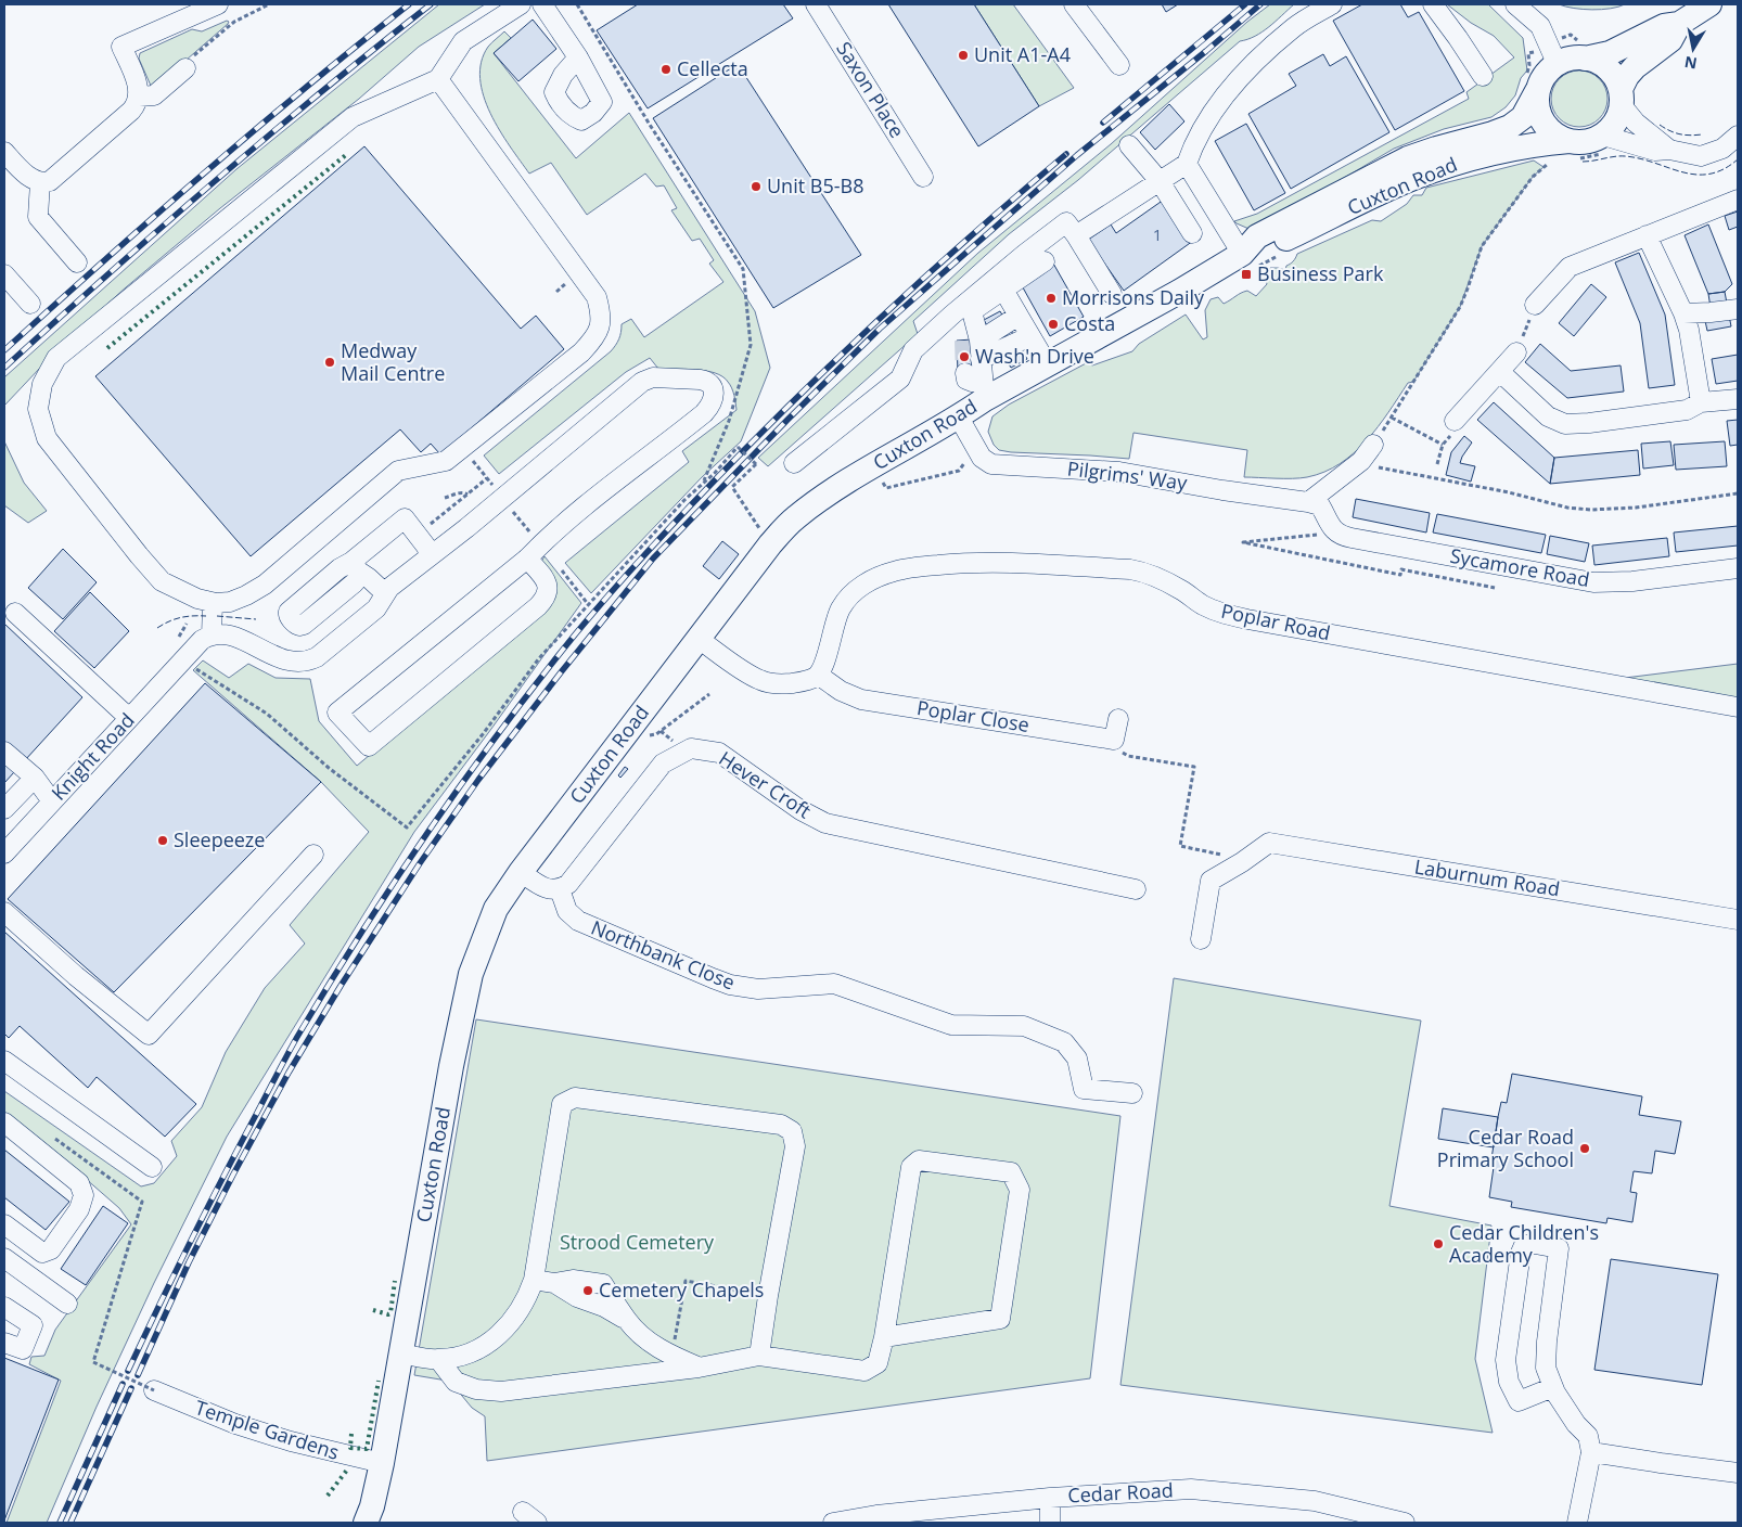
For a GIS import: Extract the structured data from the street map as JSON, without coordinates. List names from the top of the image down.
{
  "streets": {
    "main road": ["Cuxton Road"],
    "street": [
      "Saxon Place",
      "Pilgrims' Way",
      "Sycamore Road",
      "Poplar Road",
      "Poplar Close",
      "Knight Road",
      "Hever Croft",
      "Laburnum Road",
      "Northbank Close",
      "Temple Gardens",
      "Cedar Road"
    ]
  },
  "crossings": [
    ["Cuxton Road", "Pilgrims' Way"],
    ["Cuxton Road", "Temple Gardens"],
    ["Pilgrims' Way", "Sycamore Road"],
    ["Poplar Road", "Poplar Close"],
    ["Hever Croft", "Northbank Close"]
  ],
  "parks": ["Strood Cemetery"],
  "places": {
    "other": [
      "Unit A1-A4",
      "Cellecta",
      "Unit B5-B8",
      "Morrisons Daily",
      "Costa",
      "Wash'n Drive",
      "Medway Mail Centre",
      "Sleepeeze",
      "Cedar Road Primary School",
      "Cedar Children's Academy",
      "Cemetery Chapels"
    ],
    "transit": ["Business Park"]
  },
  "house_numbers": ["1"],
  "north": "bottom"
}
